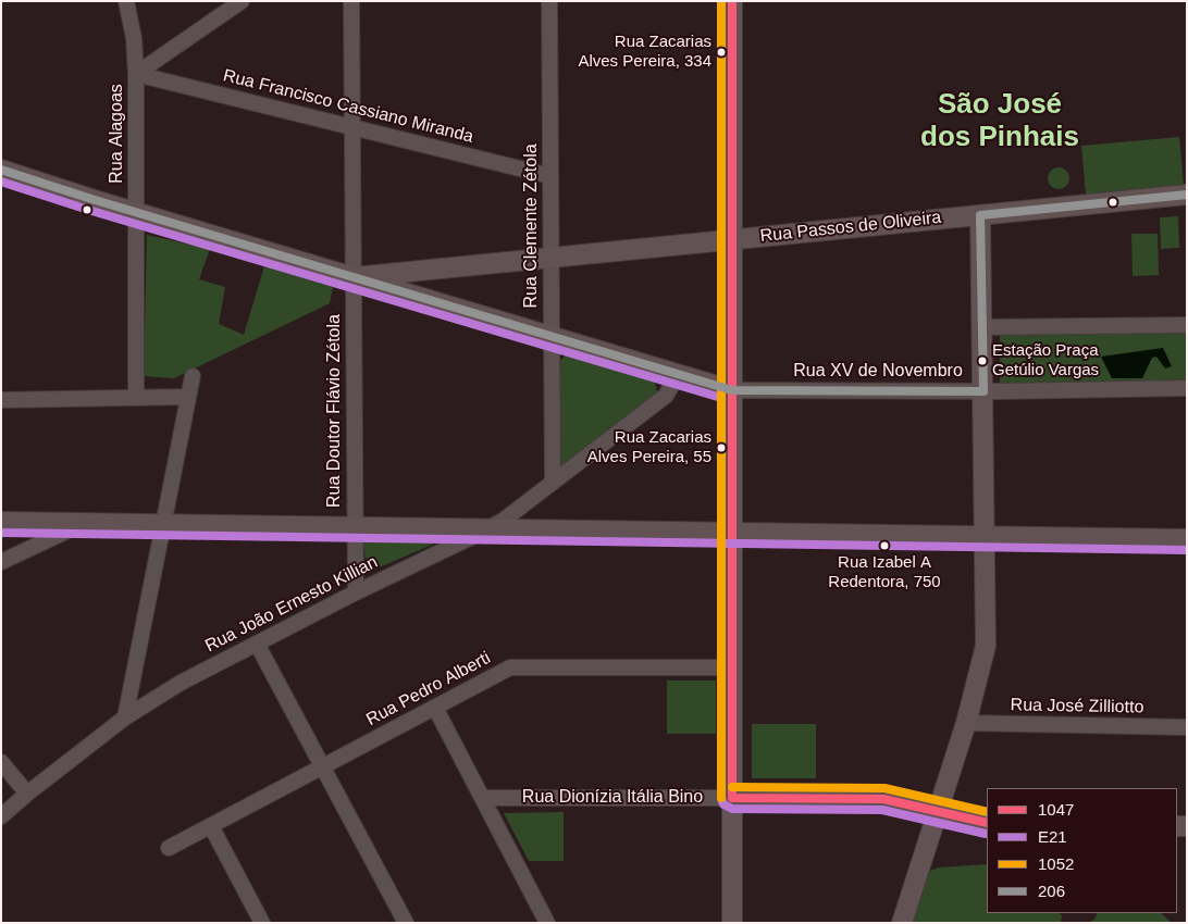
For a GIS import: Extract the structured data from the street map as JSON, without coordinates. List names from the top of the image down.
{
  "streets": {
    "main road": ["Rua Passos de Oliveira", "Rua Dionízia Itália Bino"],
    "street": [
      "Rua Francisco Cassiano Miranda",
      "Rua Alagoas",
      "Rua Clemente Zétola",
      "Rua XV de Novembro",
      "Rua Doutor Flávio Zétola",
      "Rua João Ernesto Killian",
      "Rua Pedro Alberti",
      "Rua José Zilliotto"
    ]
  },
  "crossings": [
    ["Rua Francisco Cassiano Miranda", "Rua Alagoas"],
    ["Rua Francisco Cassiano Miranda", "Rua Clemente Zétola"],
    ["Rua Francisco Cassiano Miranda", "Rua Doutor Flávio Zétola"],
    ["Rua Clemente Zétola", "Rua Passos de Oliveira"],
    ["Rua Clemente Zétola", "Rua João Ernesto Killian"],
    ["Rua Passos de Oliveira", "Rua Doutor Flávio Zétola"],
    ["Rua Doutor Flávio Zétola", "Rua João Ernesto Killian"]
  ],
  "districts": ["São José dos Pinhais"],
  "places": [
    "Rua Zacarias Alves Pereira, 334",
    "Estação Praça Getúlio Vargas",
    "Rua Zacarias Alves Pereira, 55",
    "Rua Izabel A Redentora, 750"
  ],
  "lines": [
    "transit line 1047",
    "transit line 1052",
    "transit line 206",
    "transit line E21"
  ],
  "legend": [
    "1047",
    "E21",
    "1052",
    "206"
  ]
}
